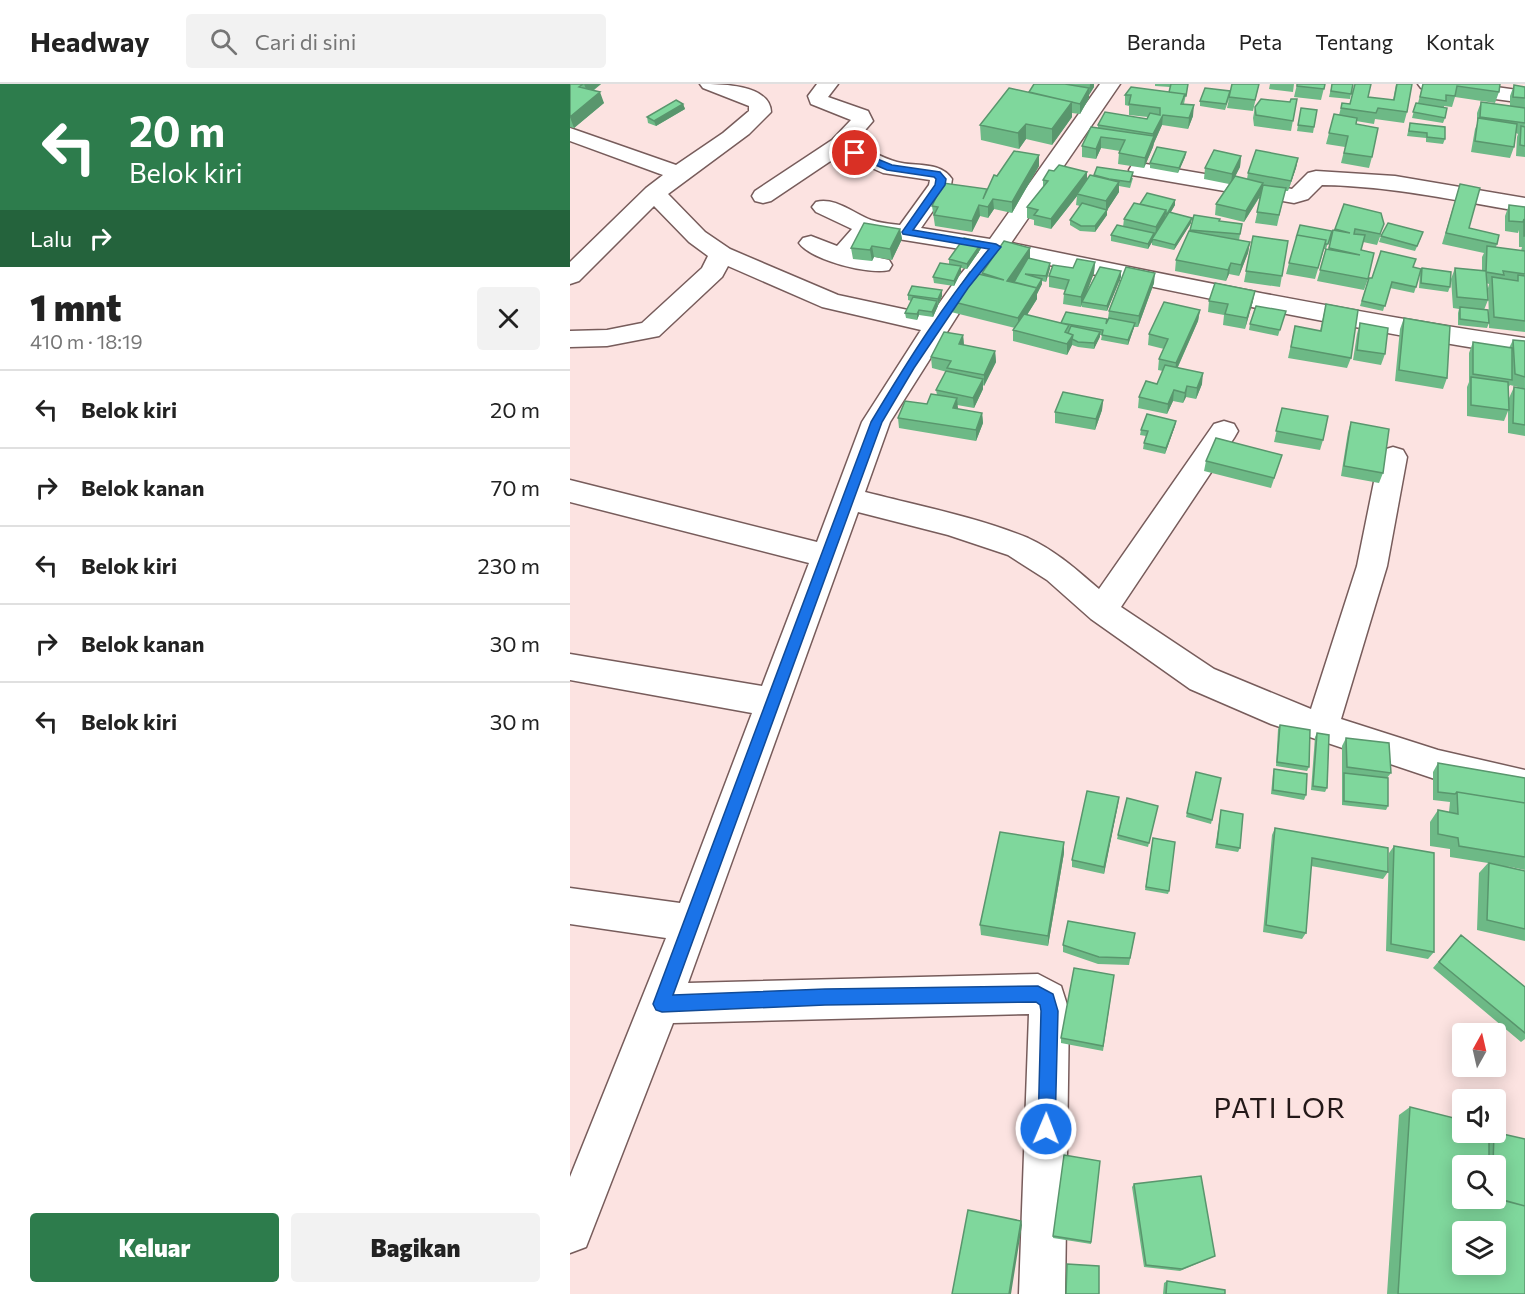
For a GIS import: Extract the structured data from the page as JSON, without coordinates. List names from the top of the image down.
{
  "districts": ["PATI LOR"],
  "north": "top",
  "page": {
    "header": "Headway",
    "search": "Cari di sini",
    "nav": [
      "Beranda",
      "Peta",
      "Tentang",
      "Kontak"
    ],
    "turn": ["20 m", "Belok kiri"],
    "then": "Lalu",
    "heading": ["1 mnt", "410 m · 18:19"],
    "list": [
      {
        "name": "Belok kiri",
        "value": "20 m"
      },
      {
        "name": "Belok kanan",
        "value": "70 m"
      },
      {
        "name": "Belok kiri",
        "value": "230 m"
      },
      {
        "name": "Belok kanan",
        "value": "30 m"
      },
      {
        "name": "Belok kiri",
        "value": "30 m"
      }
    ],
    "buttons": ["Keluar", "Bagikan"]
  }
}
